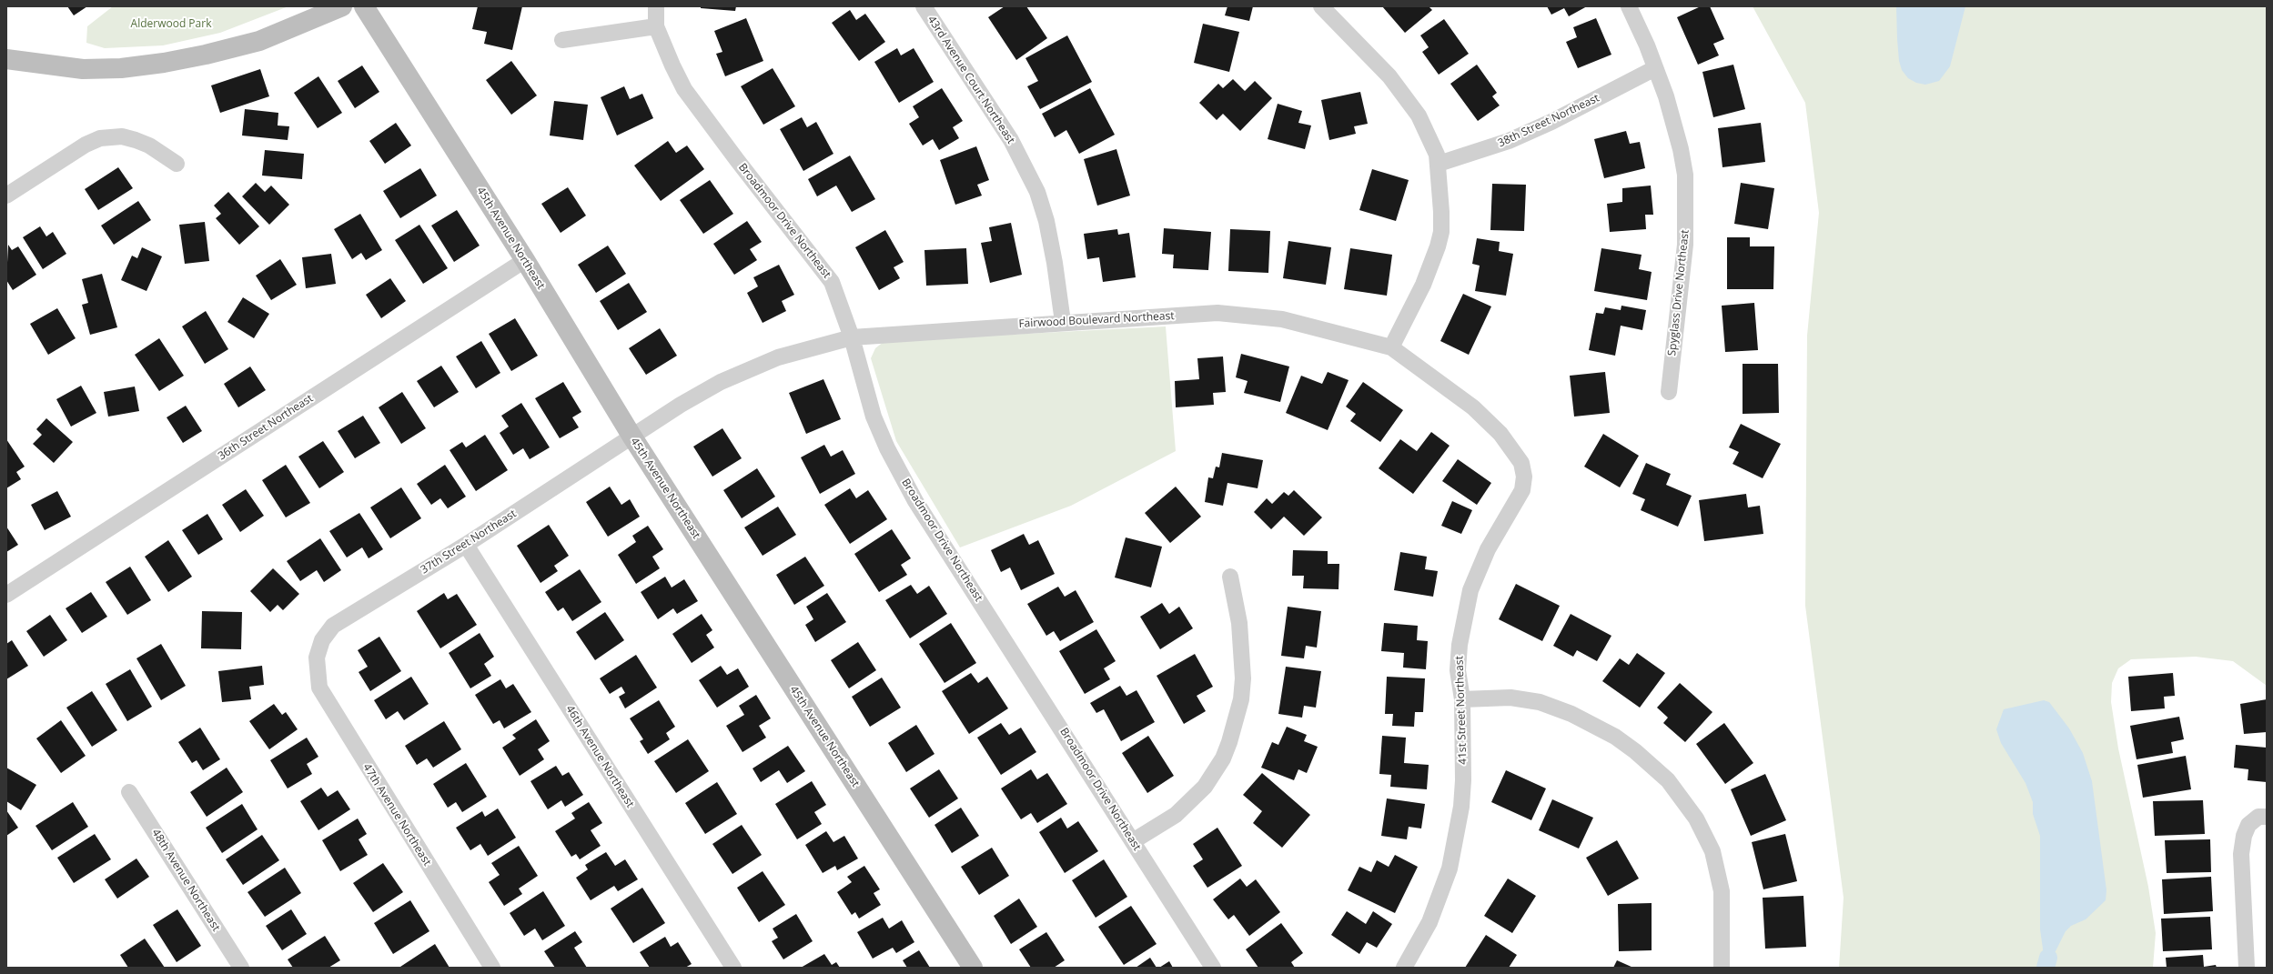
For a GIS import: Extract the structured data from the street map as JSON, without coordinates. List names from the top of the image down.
{
  "streets": {
    "street": [
      "43rd Avenue Court Northeast",
      "38th Street Northeast",
      "Broadmoor Drive Northeast",
      "45th Avenue Northeast",
      "Spyglass Drive Northeast",
      "Fairwood Boulevard Northeast",
      "36th Street Northeast",
      "37th Street Northeast",
      "41st Street Northeast",
      "46th Avenue Northeast",
      "47th Avenue Northeast",
      "48th Avenue Northeast"
    ]
  },
  "crossings": [
    ["43rd Avenue Court Northeast", "Fairwood Boulevard Northeast"],
    ["38th Street Northeast", "Spyglass Drive Northeast"],
    ["Broadmoor Drive Northeast", "Fairwood Boulevard Northeast"],
    ["45th Avenue Northeast", "Fairwood Boulevard Northeast"],
    ["45th Avenue Northeast", "36th Street Northeast"],
    ["45th Avenue Northeast", "37th Street Northeast"],
    ["Fairwood Boulevard Northeast", "37th Street Northeast"],
    ["Fairwood Boulevard Northeast", "41st Street Northeast"],
    ["37th Street Northeast", "46th Avenue Northeast"],
    ["37th Street Northeast", "47th Avenue Northeast"]
  ],
  "parks": ["Alderwood Park"]
}
